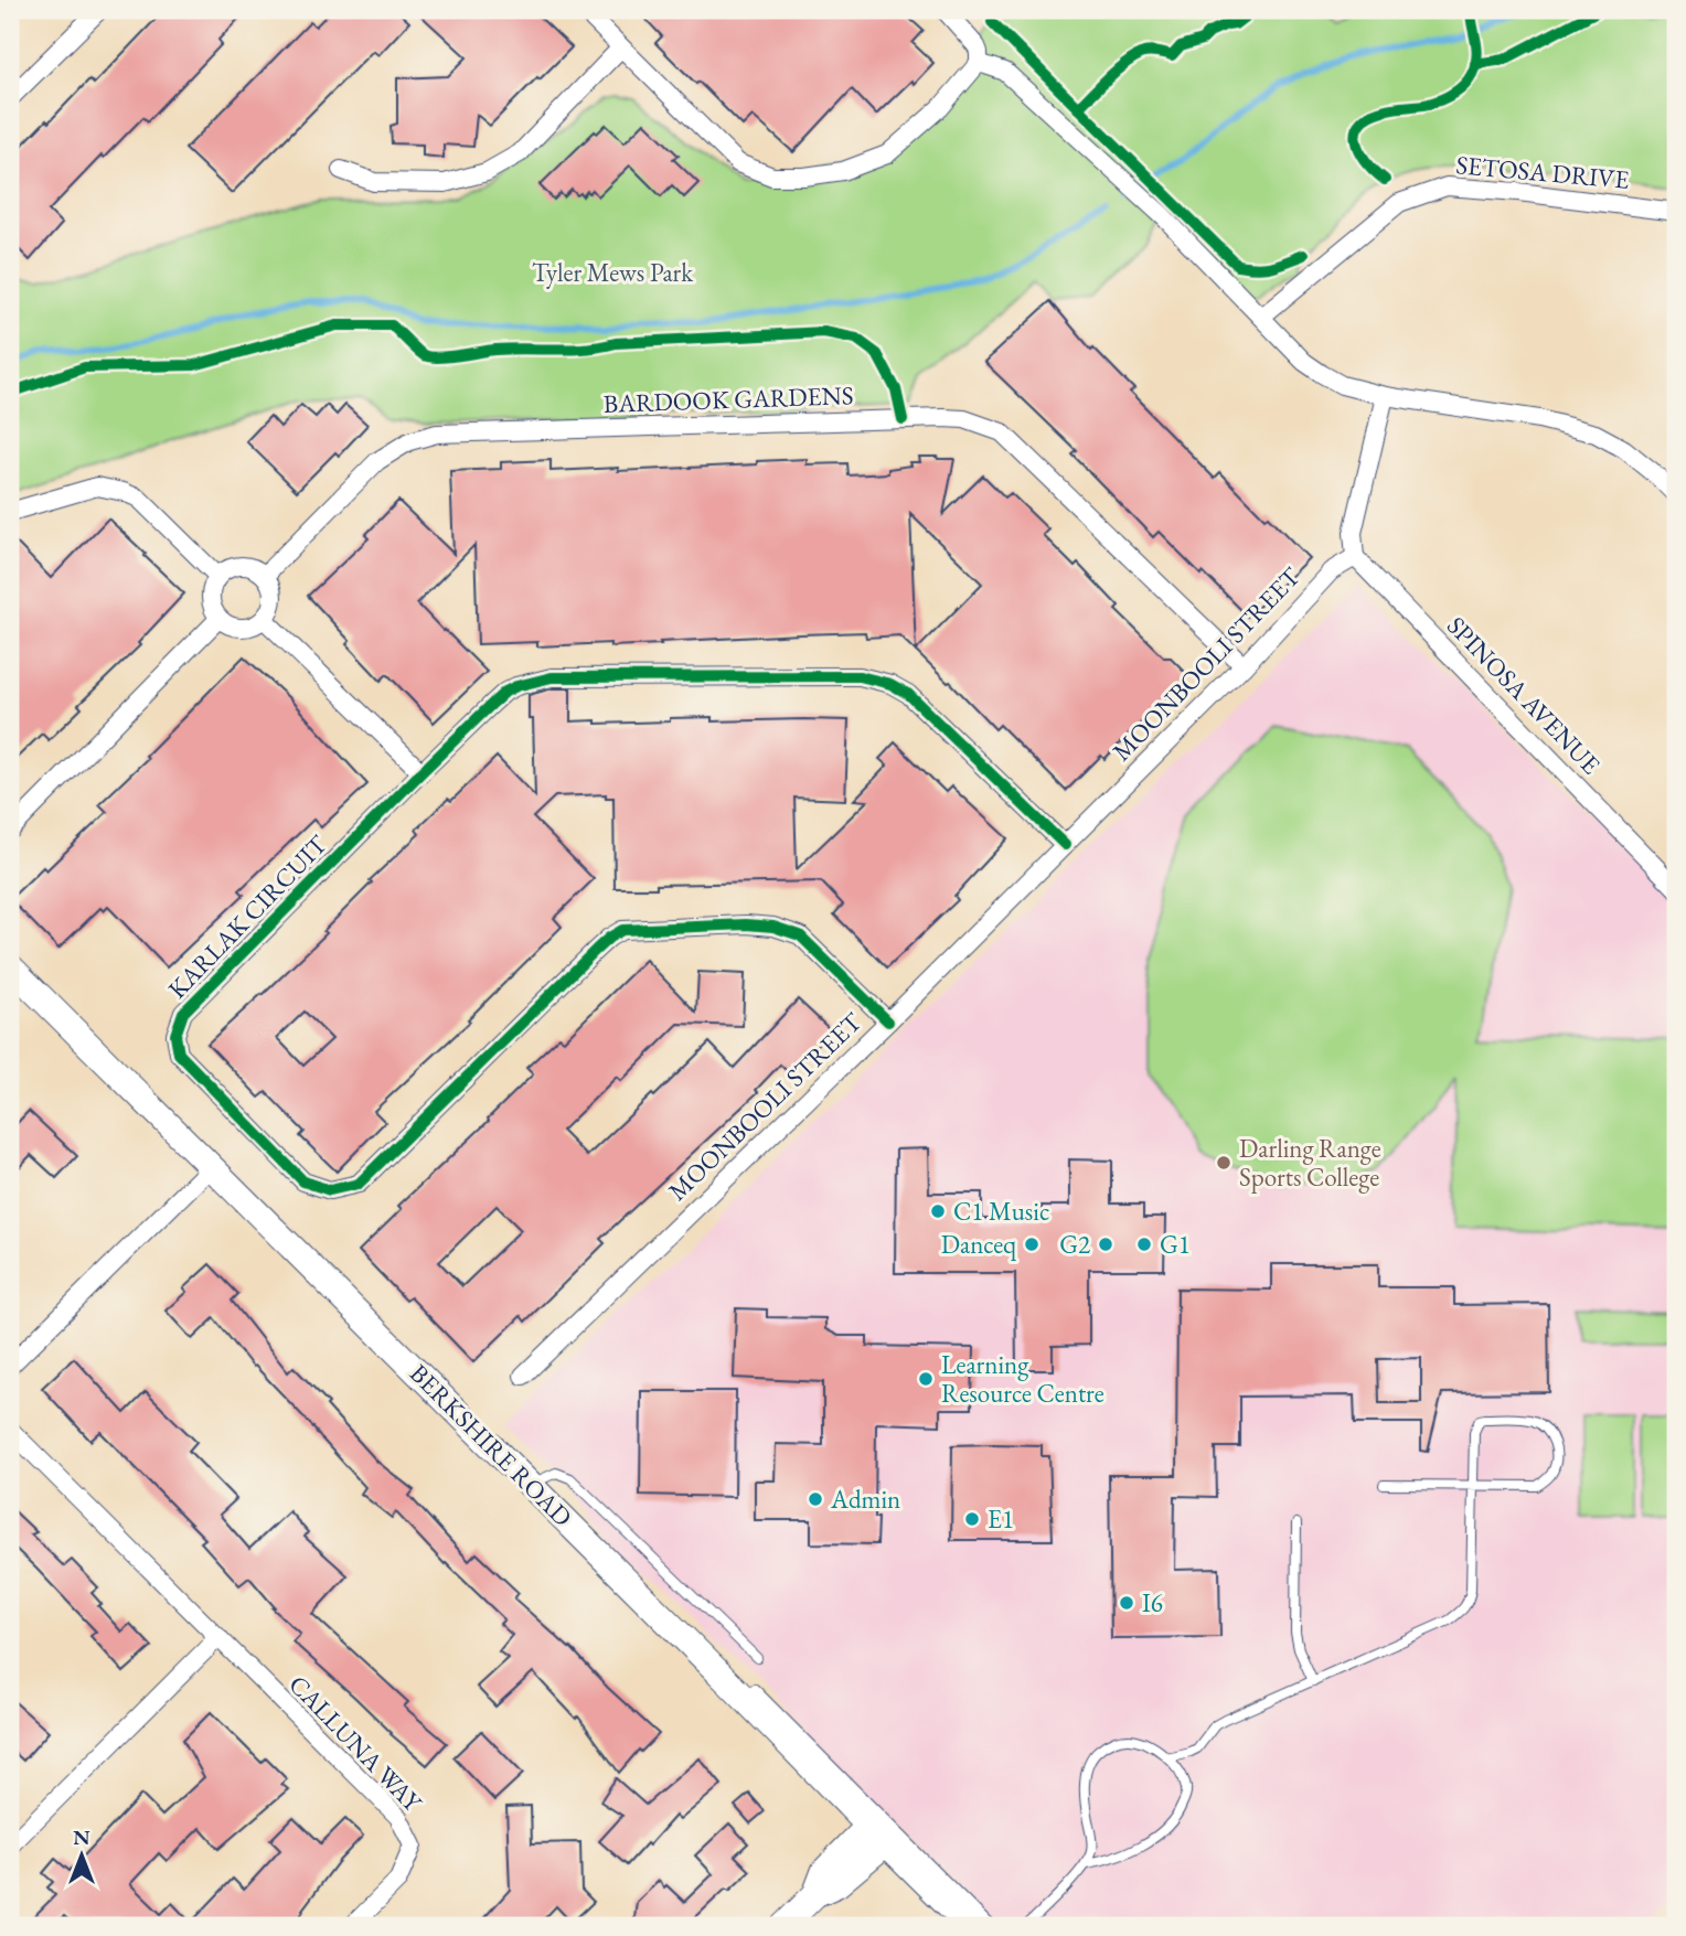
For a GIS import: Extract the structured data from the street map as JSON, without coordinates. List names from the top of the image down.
{
  "streets": {
    "main road": ["BERKSHIRE ROAD"],
    "street": [
      "SETOSA DRIVE",
      "BARDOOK GARDENS",
      "MOONBOOLI STREET",
      "SPINOSA AVENUE",
      "KARLAK CIRCUIT",
      "CALLUNA WAY"
    ]
  },
  "crossings": [
    ["BARDOOK GARDENS", "MOONBOOLI STREET"],
    ["MOONBOOLI STREET", "SPINOSA AVENUE"],
    ["MOONBOOLI STREET", "KARLAK CIRCUIT"]
  ],
  "parks": ["Tyler Mews Park"],
  "places": [
    "Darling Range Sports College",
    "C1 Music",
    "Danceq",
    "G2",
    "G1",
    "Learning Resource Centre",
    "Admin",
    "E1",
    "I6"
  ],
  "north": "top"
}
